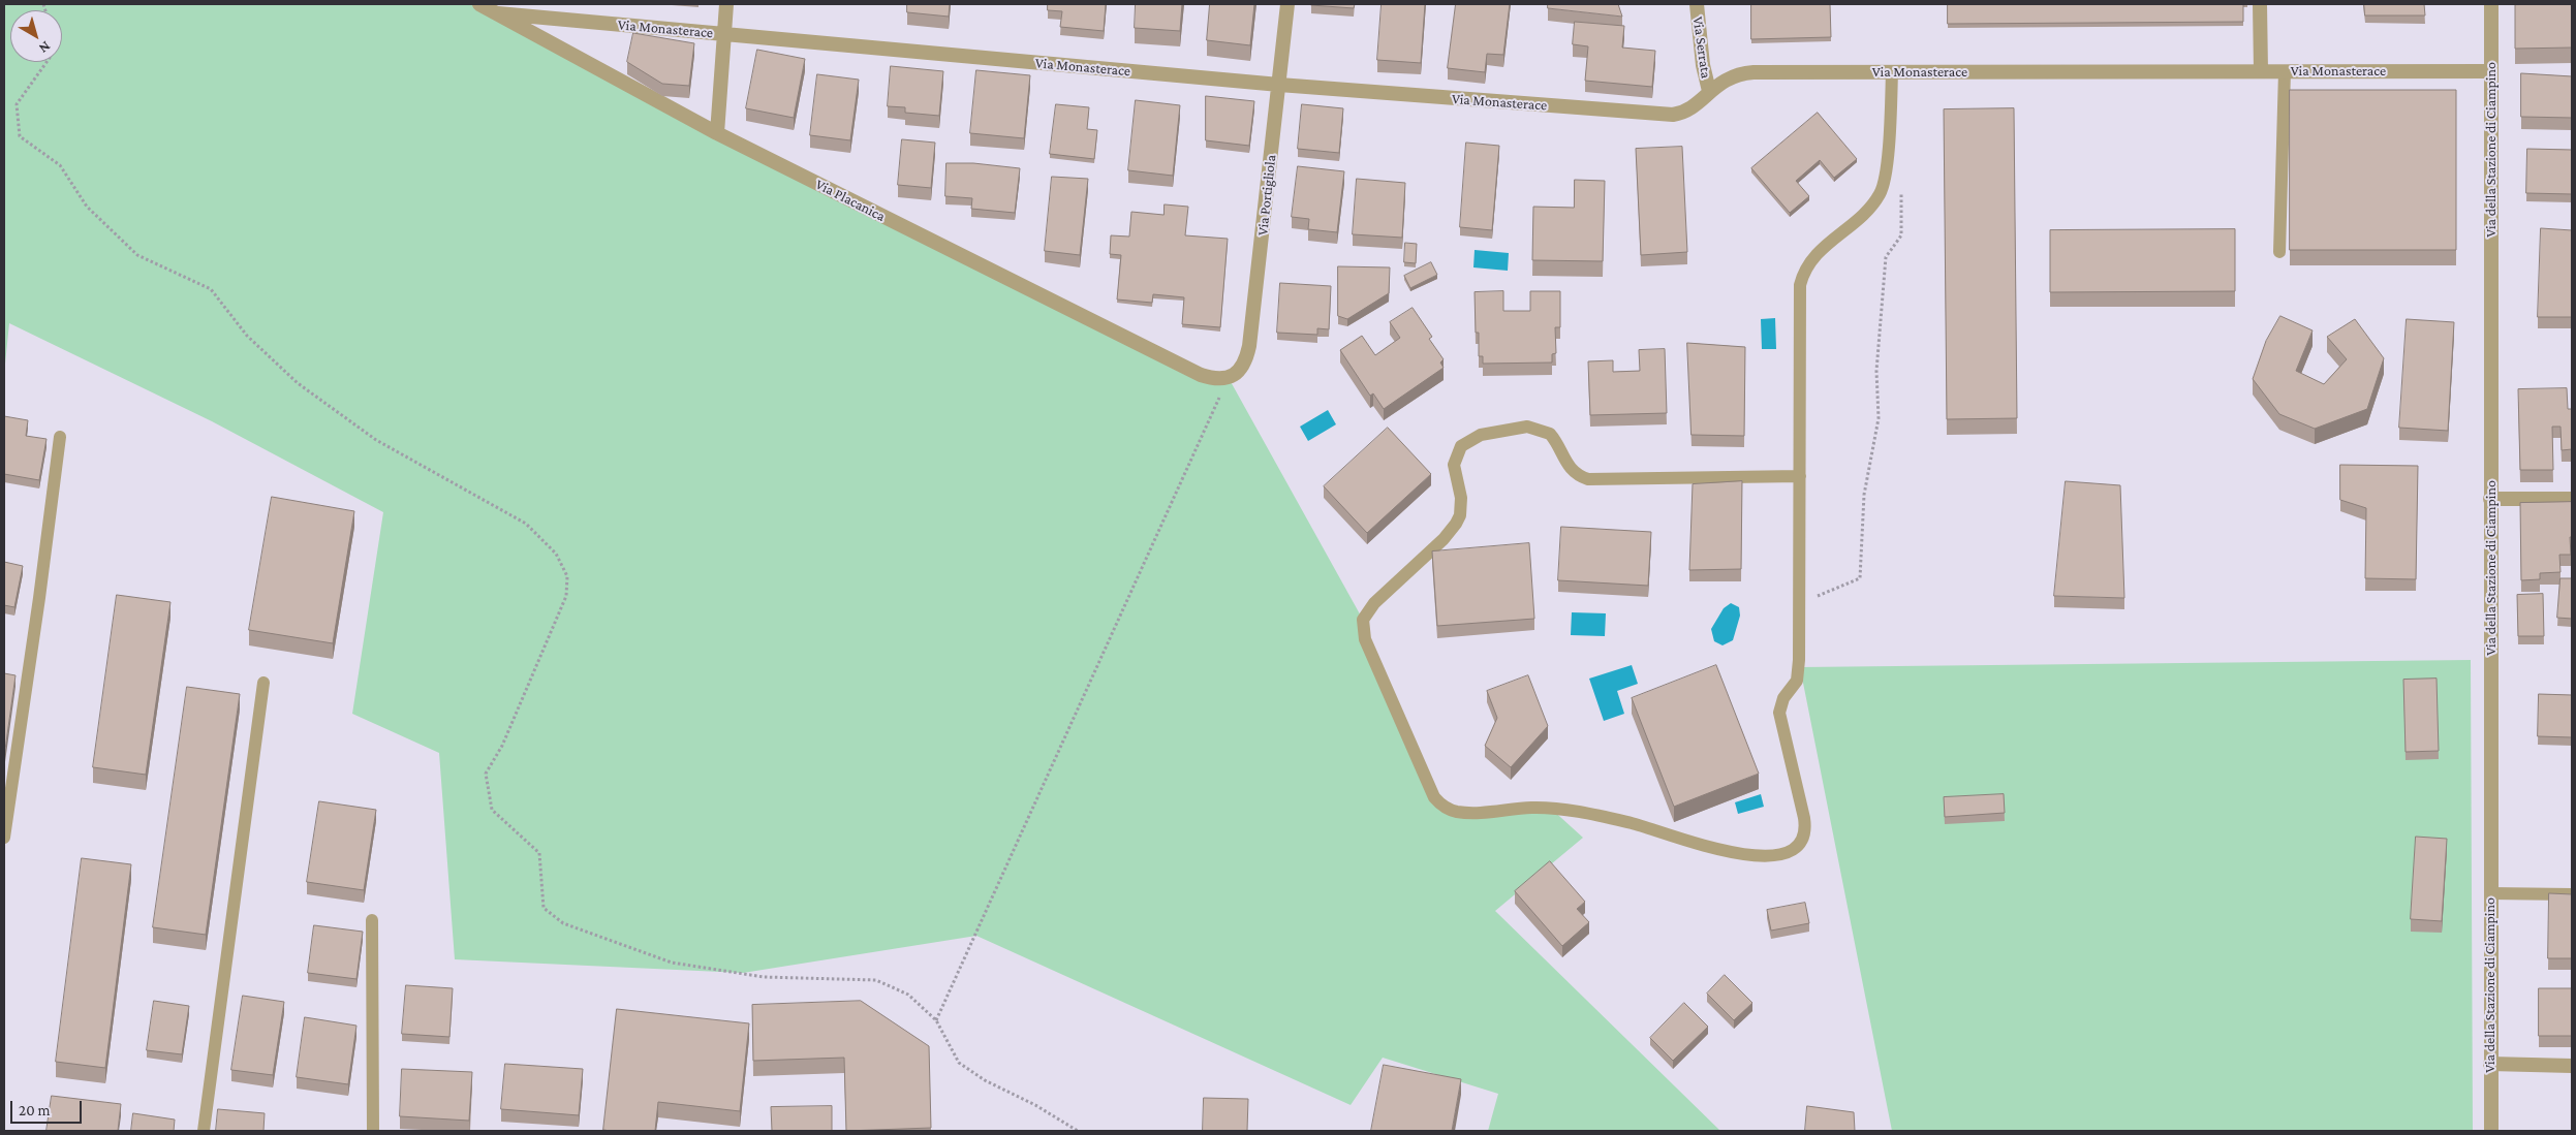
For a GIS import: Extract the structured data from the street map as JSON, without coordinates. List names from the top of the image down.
{
  "streets": {
    "street": [
      "Via Monasterace",
      "Via Serrata",
      "Via della Stazione di Ciampino",
      "Via Portigliola",
      "Via Placanica"
    ]
  },
  "crossings": [
    ["Via Monasterace", "Via Serrata"],
    ["Via Monasterace", "Via della Stazione di Ciampino"],
    ["Via Monasterace", "Via Portigliola"],
    ["Via Monasterace", "Via Placanica"],
    ["Via Portigliola", "Via Placanica"]
  ],
  "scale_bar": "20 m",
  "north": "bottom right"
}
